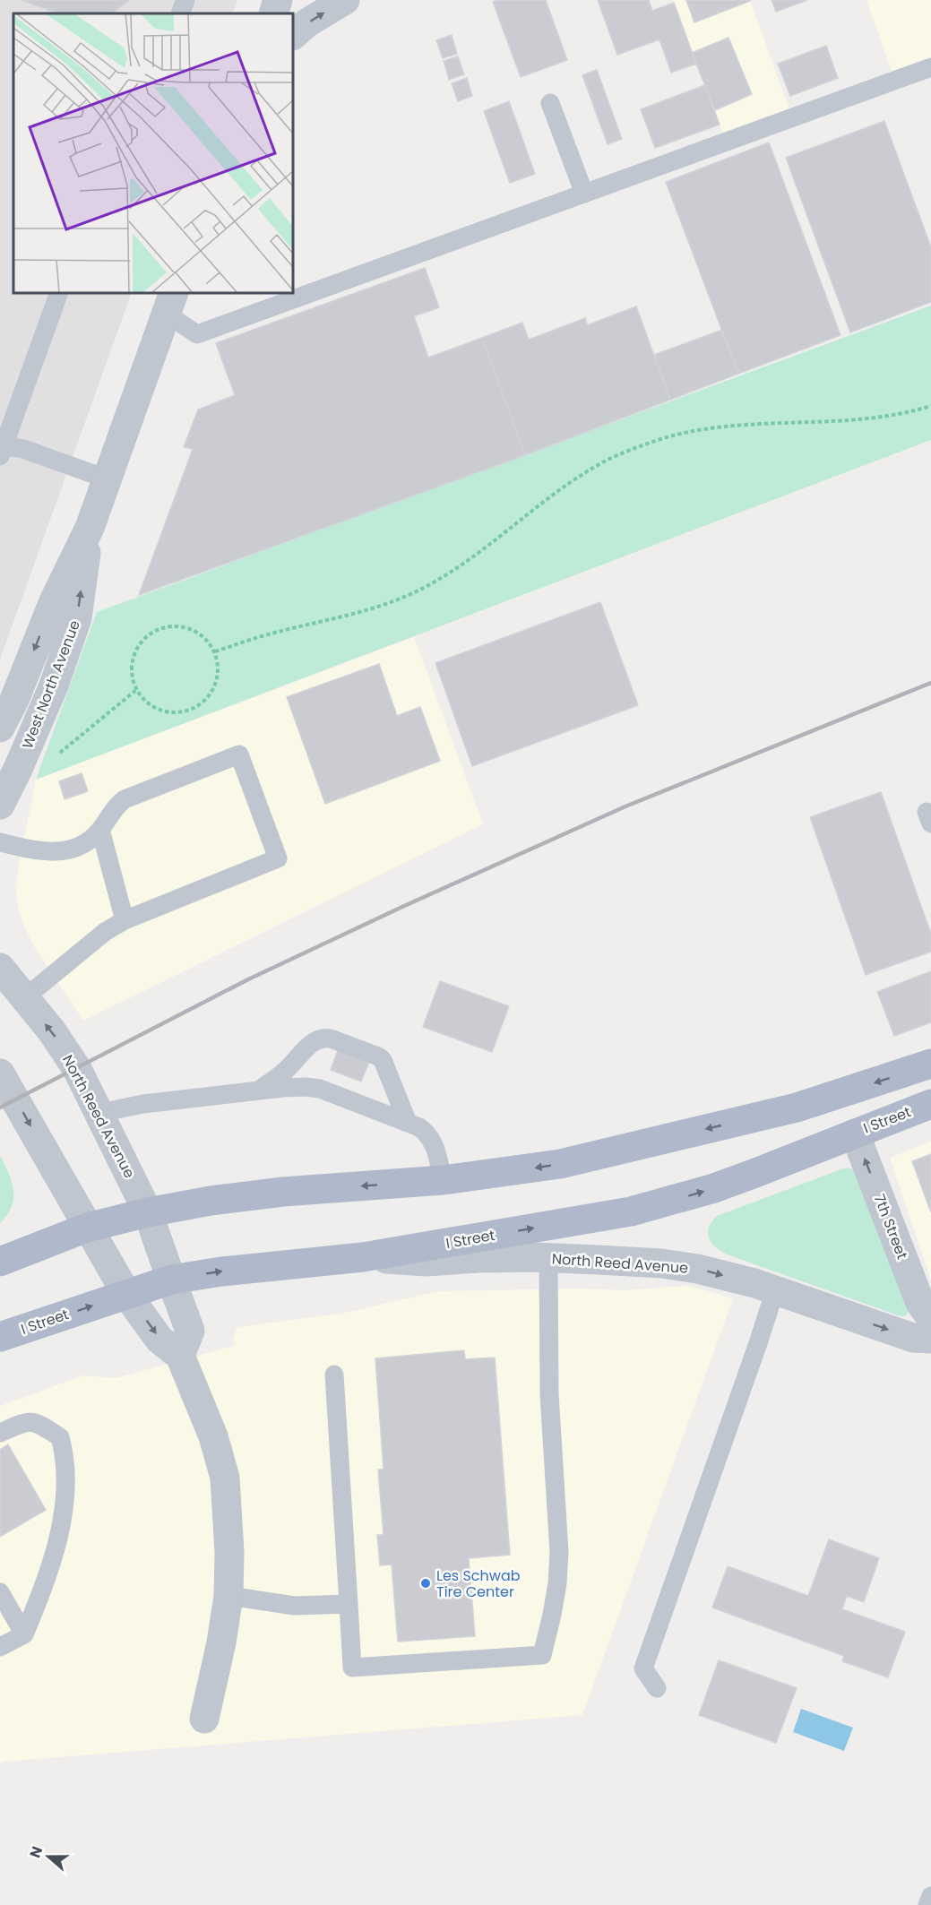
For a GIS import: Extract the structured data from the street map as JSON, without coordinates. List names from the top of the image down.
{
  "streets": {
    "main road": ["I Street"],
    "street": ["West North Avenue", "North Reed Avenue", "7th Street"]
  },
  "crossings": [
    ["North Reed Avenue", "I Street"],
    ["I Street", "7th Street"]
  ],
  "one_way": ["7th Street"],
  "places": ["Les Schwab Tire Center"],
  "north": "left"
}
